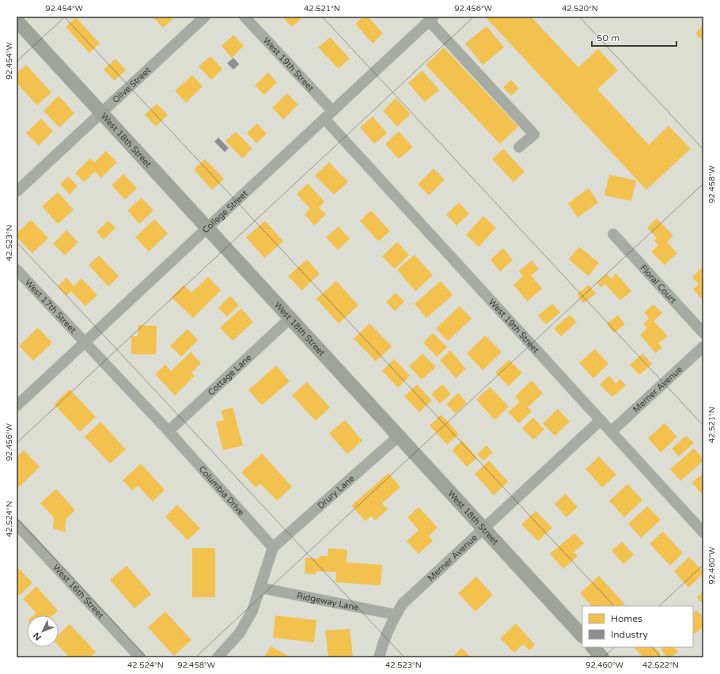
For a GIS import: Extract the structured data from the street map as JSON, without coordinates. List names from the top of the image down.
{
  "streets": {
    "main road": ["West 18th Street"],
    "street": [
      "West 19th Street",
      "Olive Street",
      "College Street",
      "Floral Court",
      "West 17th Street",
      "Cottage Lane",
      "Merner Avenue",
      "Columbia Drive",
      "Drury Lane",
      "West 16th Street",
      "Ridgeway Lane"
    ]
  },
  "crossings": [
    ["West 19th Street", "College Street"],
    ["West 19th Street", "Merner Avenue"],
    ["Olive Street", "West 18th Street"],
    ["West 18th Street", "College Street"],
    ["West 18th Street", "Cottage Lane"],
    ["West 18th Street", "Merner Avenue"],
    ["West 18th Street", "Drury Lane"],
    ["College Street", "West 17th Street"],
    ["College Street", "Columbia Drive"],
    ["West 17th Street", "Columbia Drive"],
    ["Cottage Lane", "Columbia Drive"],
    ["Merner Avenue", "Ridgeway Lane"],
    ["Columbia Drive", "Drury Lane"]
  ],
  "legend": ["Homes", "Industry"],
  "scale_bar": "50 m",
  "north": "bottom left",
  "coordinates": [
    "92.454°W",
    "42.521°N",
    "92.456°W",
    "42.520°N",
    "92.458°W",
    "42.523°N",
    "42.524°N",
    "92.460°W",
    "42.522°N"
  ]
}
